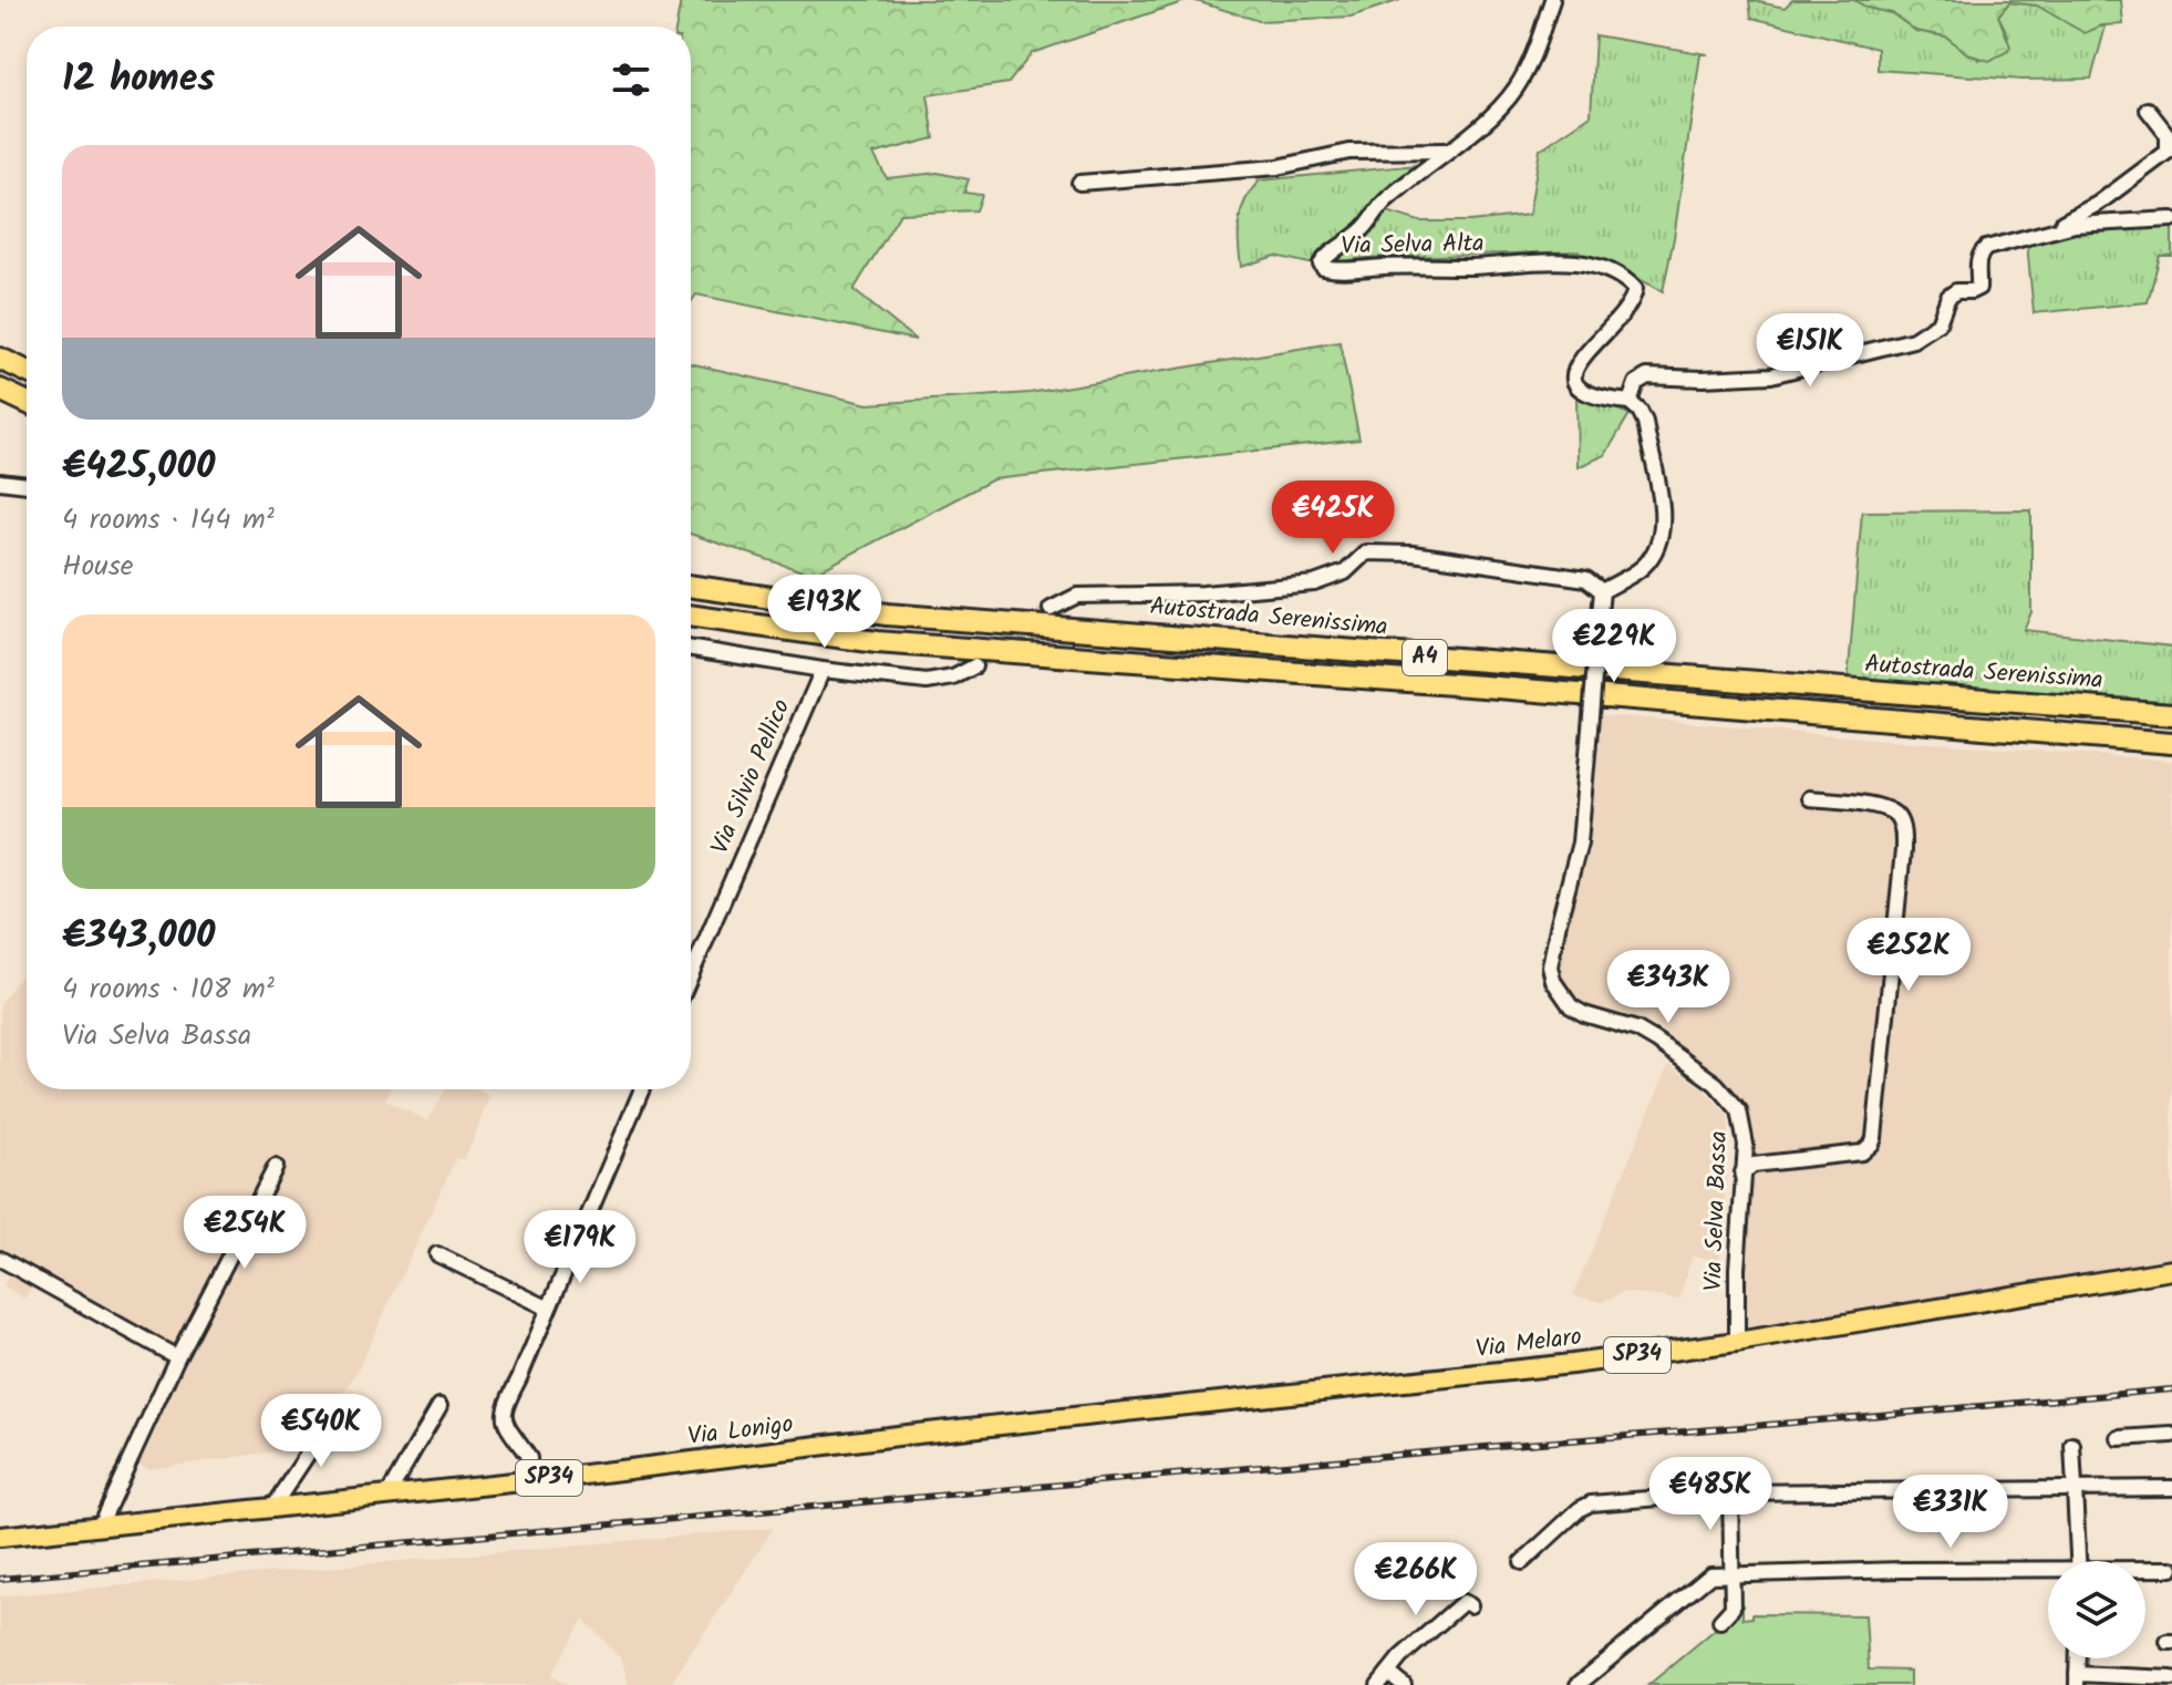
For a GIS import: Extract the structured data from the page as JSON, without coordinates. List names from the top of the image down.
{
  "streets": {
    "highway": ["Autostrada Serenissima", "A4"],
    "main road": ["Via Melaro", "SP34", "Via Lonigo"],
    "street": ["Via Selva Alta", "Via Silvio Pellico", "Via Selva Bassa"]
  },
  "crossings": [
    ["Via Selva Bassa", "Via Melaro"],
    ["Via Melaro", "Via Lonigo"]
  ],
  "page": {
    "heading": "12 homes",
    "list": [
      {
        "name": "€425,000",
        "note": "4 rooms · 144 m² · House"
      },
      {
        "name": "€343,000",
        "note": "4 rooms · 108 m² · Via Selva Bassa"
      }
    ],
    "price": [
      "€151K",
      "€425K",
      "€193K",
      "€229K",
      "€252K",
      "€343K",
      "€254K",
      "€179K",
      "€540K",
      "€485K",
      "€331K",
      "€266K"
    ]
  }
}
